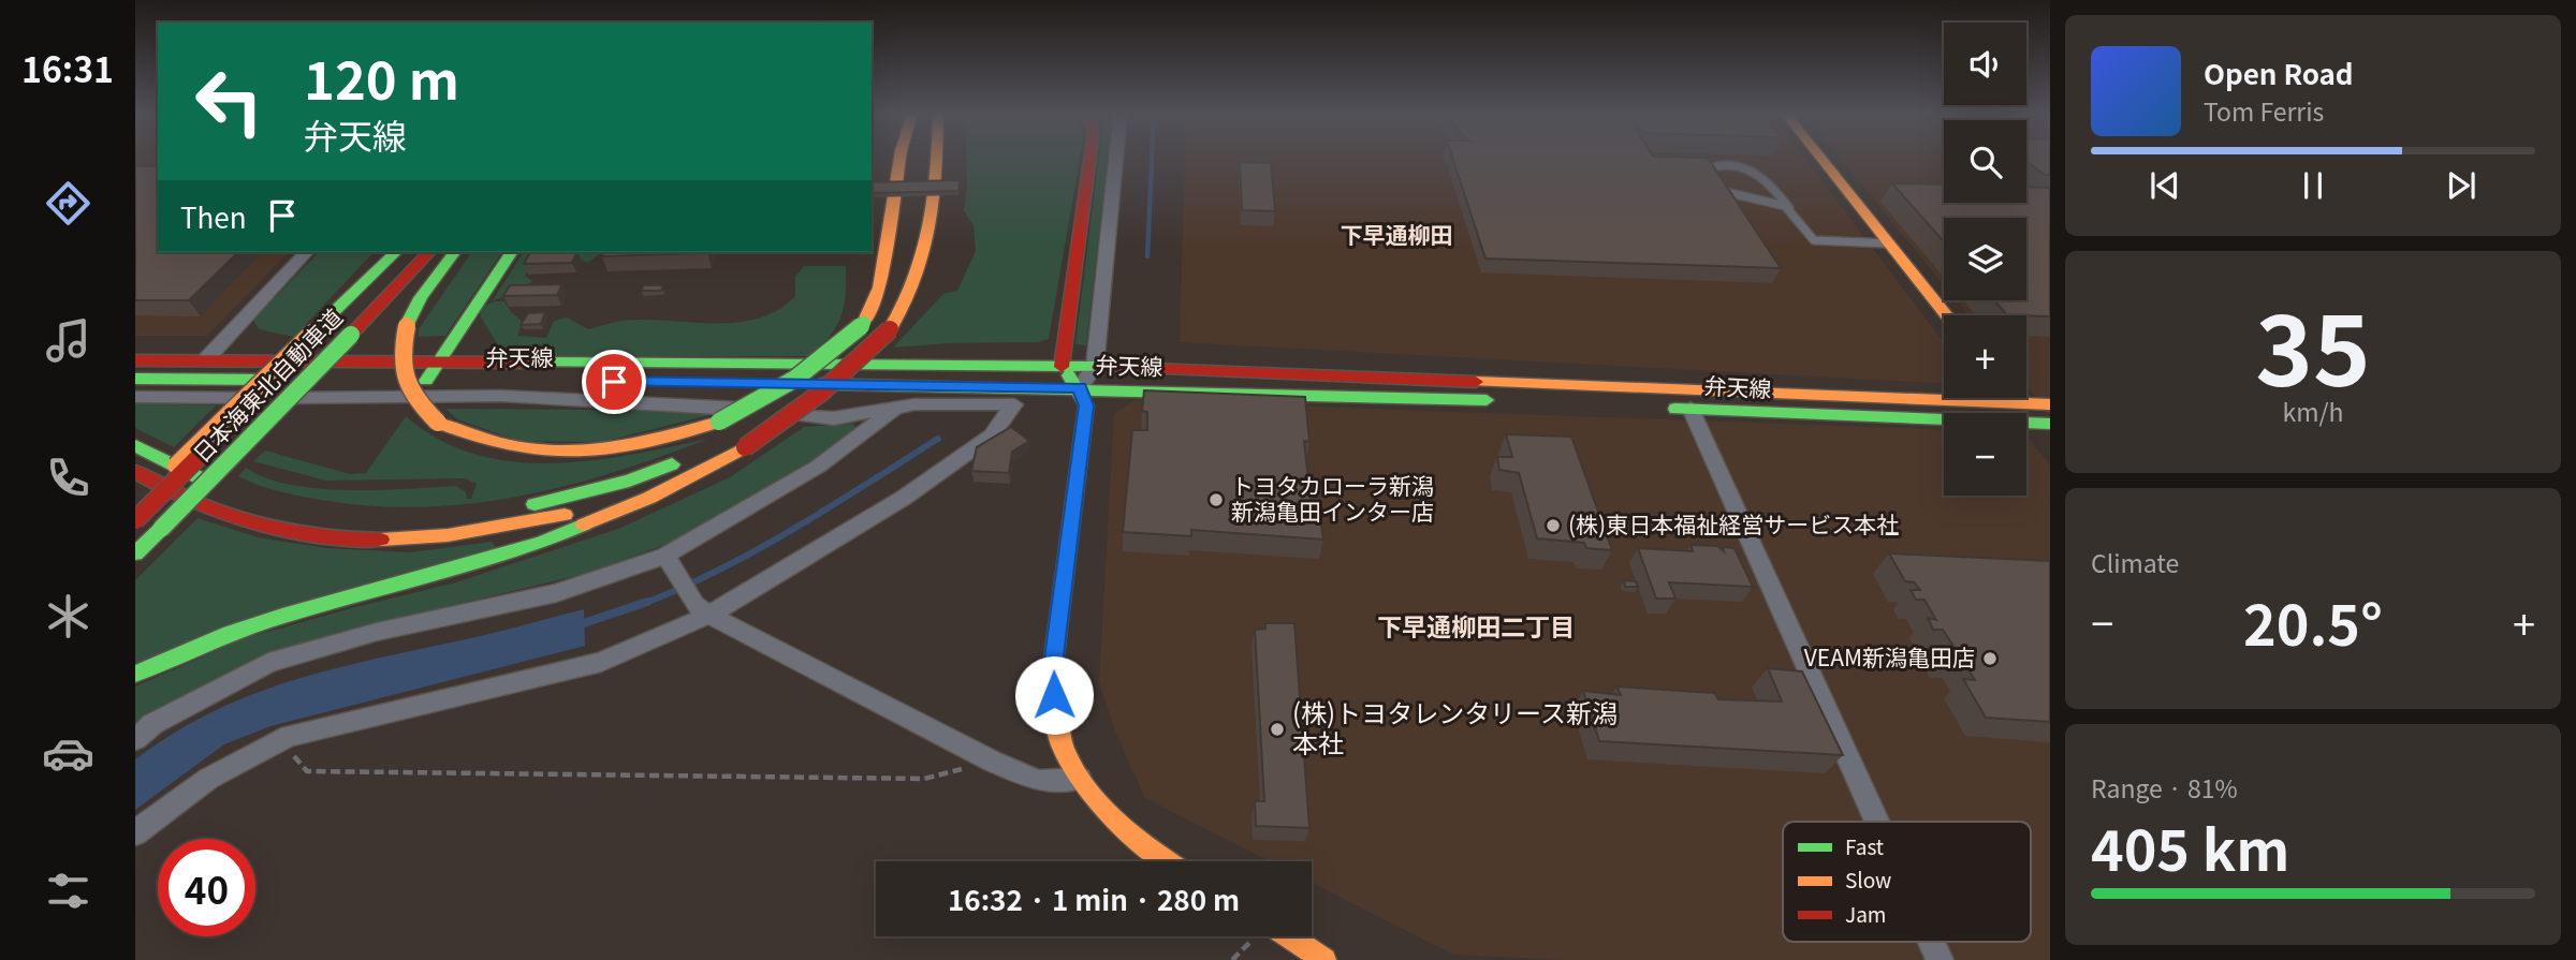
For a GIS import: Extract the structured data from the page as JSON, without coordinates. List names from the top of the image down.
{
  "streets": {
    "main road": ["弁天線", "日本海東北自動車道"]
  },
  "districts": ["下早通柳田", "下早通柳田二丁目"],
  "places": [
    "トヨタカローラ新潟 新潟亀田インター店",
    "(株)東日本福祉経営サービス本社",
    "VEAM新潟亀田店",
    "(株)トヨタレンタリース新潟 本社"
  ],
  "legend": ["Fast", "Slow", "Jam"],
  "page": {
    "tabs": "16:31",
    "map_buttons": ["+", "−"],
    "turn": ["120 m", "弁天線"],
    "song": ["Open Road", "Tom Ferris"],
    "then": "Then",
    "tile": [
      ["35", "km/h"],
      "Climate",
      ["Range · 81%", "405 km"]
    ],
    "heat": ["−", "20.5°", "+"],
    "limit": "40",
    "trip": "16:32 · 1 min · 280 m"
  }
}
